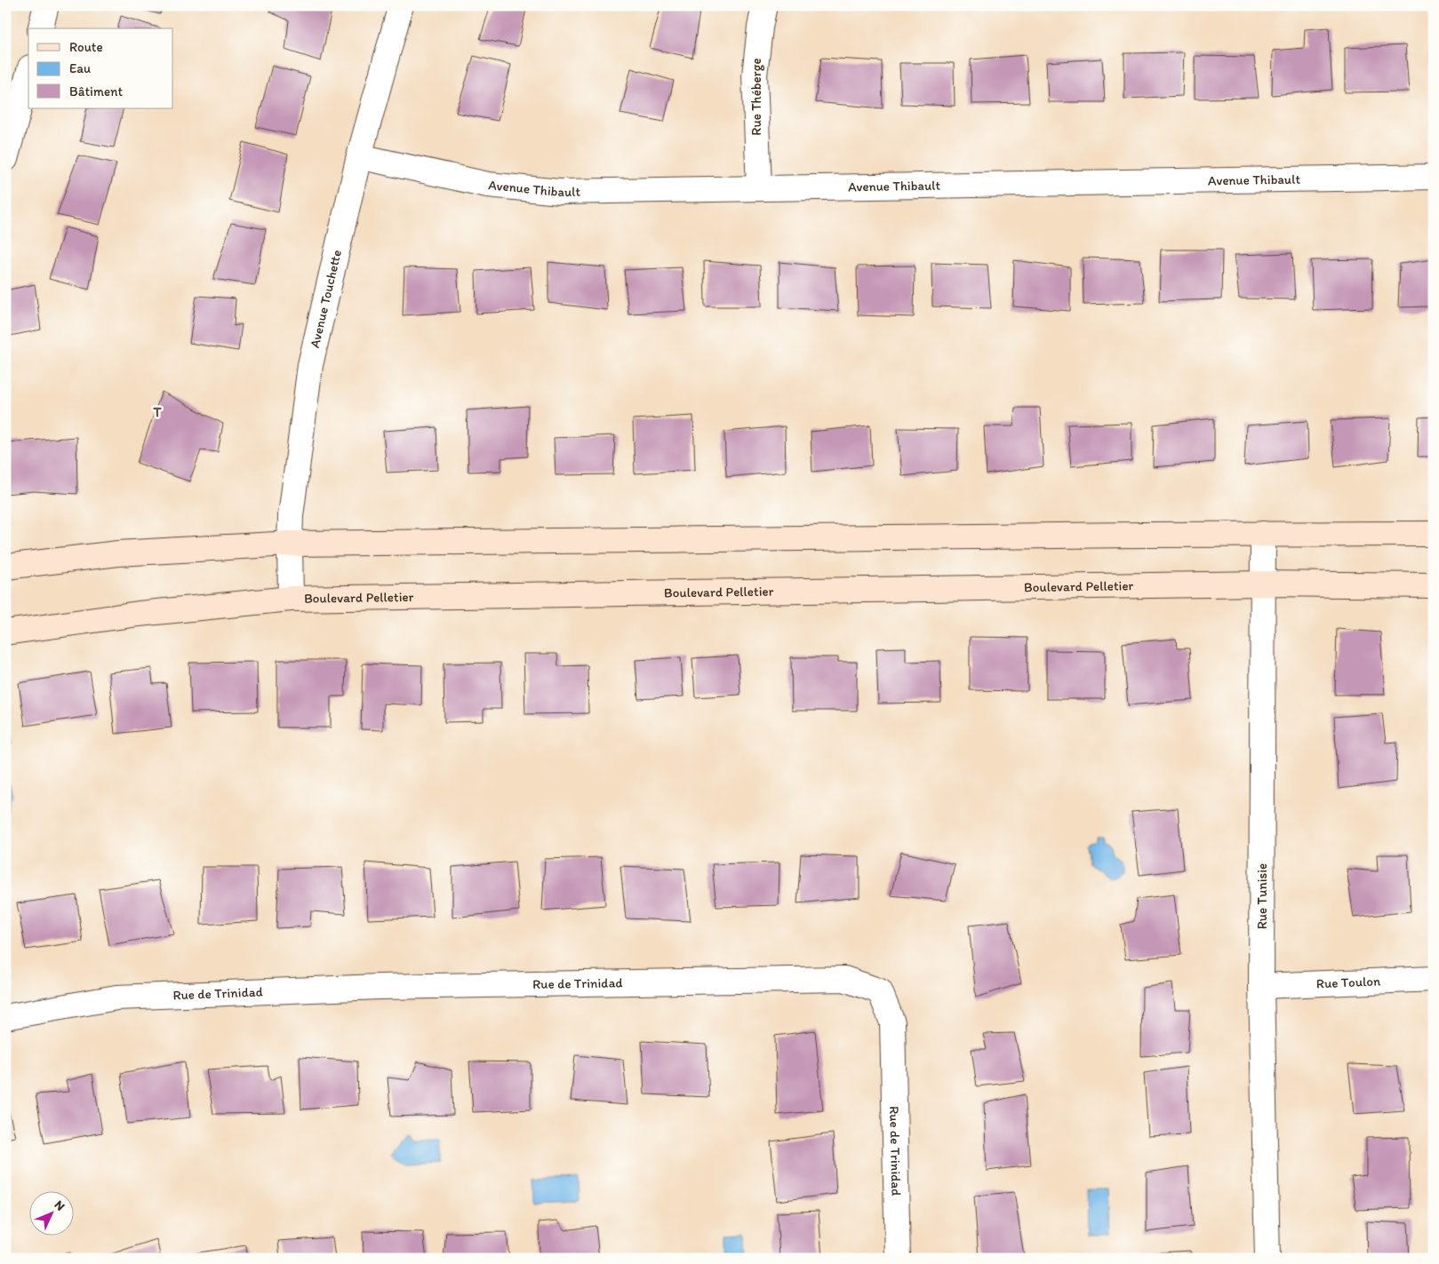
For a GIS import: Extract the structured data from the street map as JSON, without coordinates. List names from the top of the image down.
{
  "streets": {
    "street": [
      "Rue Théberge",
      "Avenue Thibault",
      "Avenue Touchette",
      "Boulevard Pelletier",
      "Rue Tunisie",
      "Rue Toulon",
      "Rue de Trinidad"
    ]
  },
  "crossings": [
    ["Rue Théberge", "Avenue Thibault"],
    ["Avenue Thibault", "Avenue Touchette"],
    ["Avenue Touchette", "Boulevard Pelletier"],
    ["Boulevard Pelletier", "Rue Tunisie"],
    ["Rue Tunisie", "Rue Toulon"]
  ],
  "districts": ["T"],
  "legend": ["Route", "Eau", "Bâtiment"],
  "north": "top right"
}
